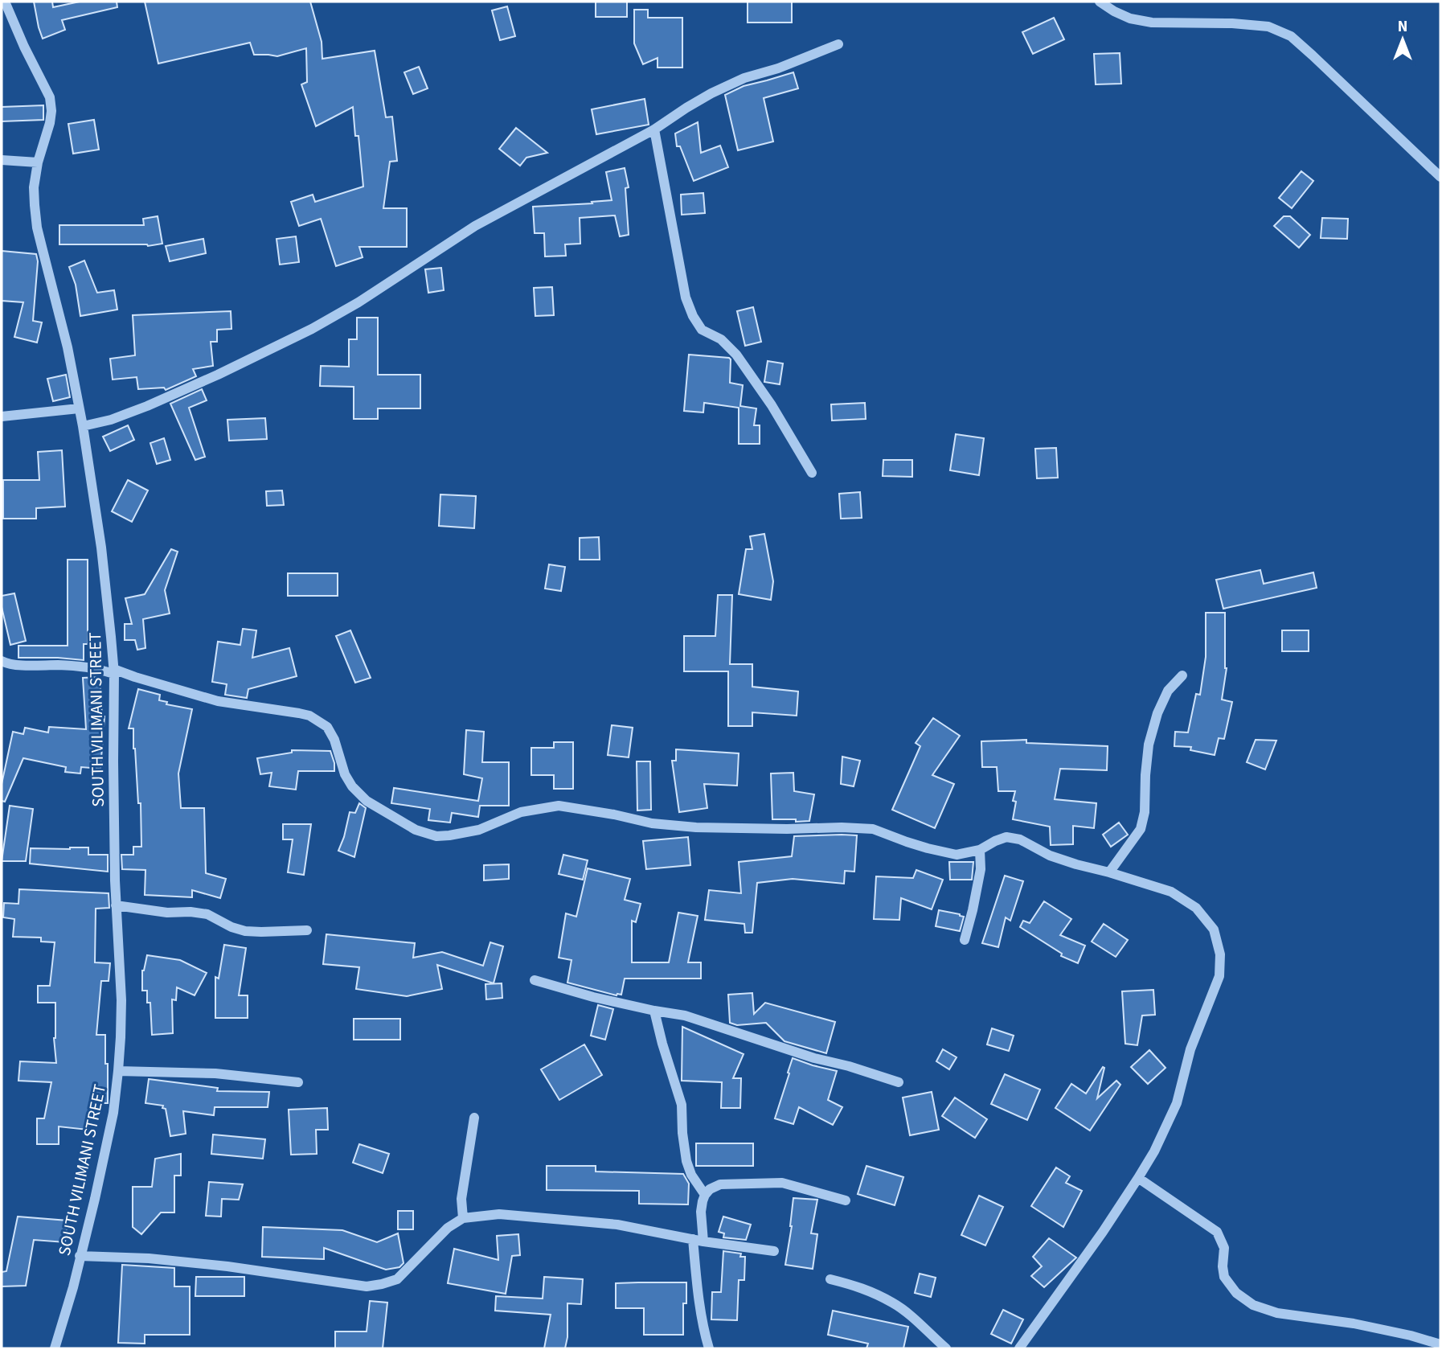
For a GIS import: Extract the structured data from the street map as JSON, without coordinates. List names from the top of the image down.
{
  "streets": {
    "street": ["SOUTH VILIMANI STREET"]
  },
  "north": "top"
}
